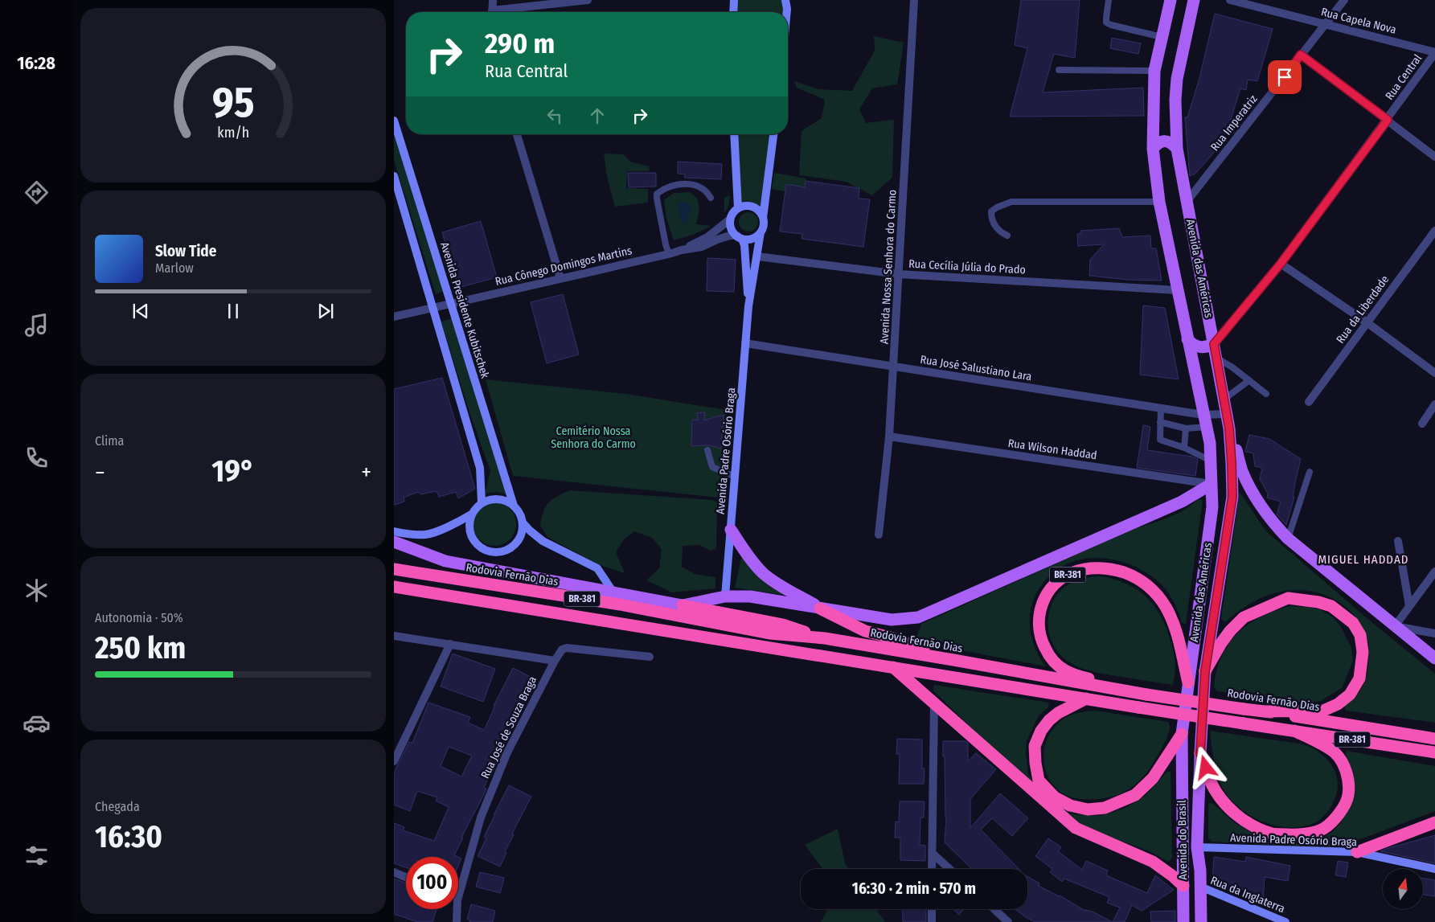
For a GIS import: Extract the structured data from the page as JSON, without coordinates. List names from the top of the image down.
{
  "streets": {
    "highway": ["Rodovia Fernão Dias", "BR-381"],
    "main road": ["Avenida das Américas", "Avenida do Brasil"],
    "street": [
      "Rua Capela Nova",
      "Rua Central",
      "Rua Imperatriz",
      "Rua Cônego Domingos Martins",
      "Avenida Nossa Senhora do Carmo",
      "Rua Cecília Júlia do Prado",
      "Rua da Liberdade",
      "Avenida Presidente Kubitschek",
      "Rua José Salustiano Lara",
      "Rua Wilson Haddad",
      "Avenida Padre Osório Braga",
      "Rua José de Souza Braga",
      "Rua da Inglaterra"
    ]
  },
  "crossings": [
    ["Rua Capela Nova", "Rua Central"],
    ["Rua Capela Nova", "Rua Imperatriz"],
    ["Rua Central", "Avenida das Américas"],
    ["Rua Imperatriz", "Avenida das Américas"],
    ["Rua Cônego Domingos Martins", "Avenida Presidente Kubitschek"],
    ["Rua Cônego Domingos Martins", "Avenida Padre Osório Braga"],
    ["Avenida Nossa Senhora do Carmo", "Rua Cecília Júlia do Prado"],
    ["Avenida Nossa Senhora do Carmo", "Rua José Salustiano Lara"],
    ["Avenida Nossa Senhora do Carmo", "Rua Wilson Haddad"],
    ["Rua Cecília Júlia do Prado", "Avenida das Américas"],
    ["Rua Cecília Júlia do Prado", "Avenida Padre Osório Braga"],
    ["Avenida das Américas", "Rua José Salustiano Lara"],
    ["Avenida das Américas", "Rua Wilson Haddad"],
    ["Avenida das Américas", "BR-381"],
    ["Avenida das Américas", "Avenida do Brasil"],
    ["Rua José Salustiano Lara", "Avenida Padre Osório Braga"],
    ["Avenida Padre Osório Braga", "Avenida do Brasil"],
    ["Rodovia Fernão Dias", "BR-381"],
    ["Avenida do Brasil", "Rua da Inglaterra"]
  ],
  "districts": ["MIGUEL HADDAD"],
  "parks": ["Cemitério Nossa Senhora do Carmo"],
  "north": "top",
  "page": {
    "tabs": "16:28",
    "turn": ["290 m", "Rua Central"],
    "song": ["Slow Tide", "Marlow"],
    "tile": [
      "Clima",
      ["Autonomia · 50%", "250 km"],
      ["Chegada", "16:30"]
    ],
    "heat": ["−", "19°", "+"],
    "limit": "100",
    "trip": "16:30 · 2 min · 570 m",
    "gauge": ["95", "km/h"]
  }
}
